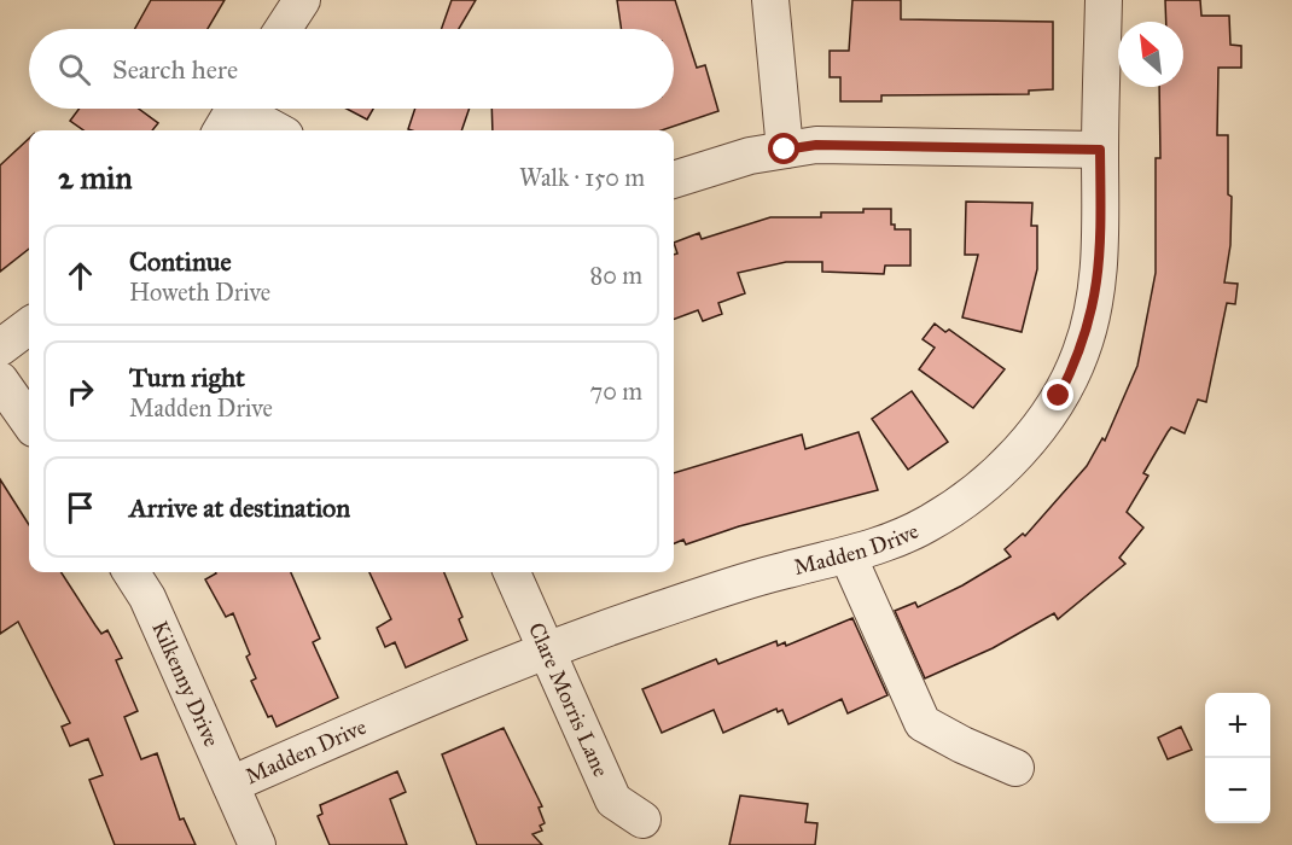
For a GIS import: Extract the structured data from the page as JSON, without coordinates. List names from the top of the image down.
{
  "streets": {
    "street": ["Madden Drive", "Kilkenny Drive", "Clare Morris Lane"]
  },
  "crossings": [
    ["Madden Drive", "Kilkenny Drive"],
    ["Madden Drive", "Clare Morris Lane"]
  ],
  "north": "top left",
  "page": {
    "search": "Search here",
    "heading": ["2 min", "Walk · 150 m"],
    "list": [
      ["Continue", "Howeth Drive", "80 m"],
      ["Turn right", "Madden Drive", "70 m"],
      "Arrive at destination"
    ],
    "map_buttons": ["+", "−"]
  }
}
